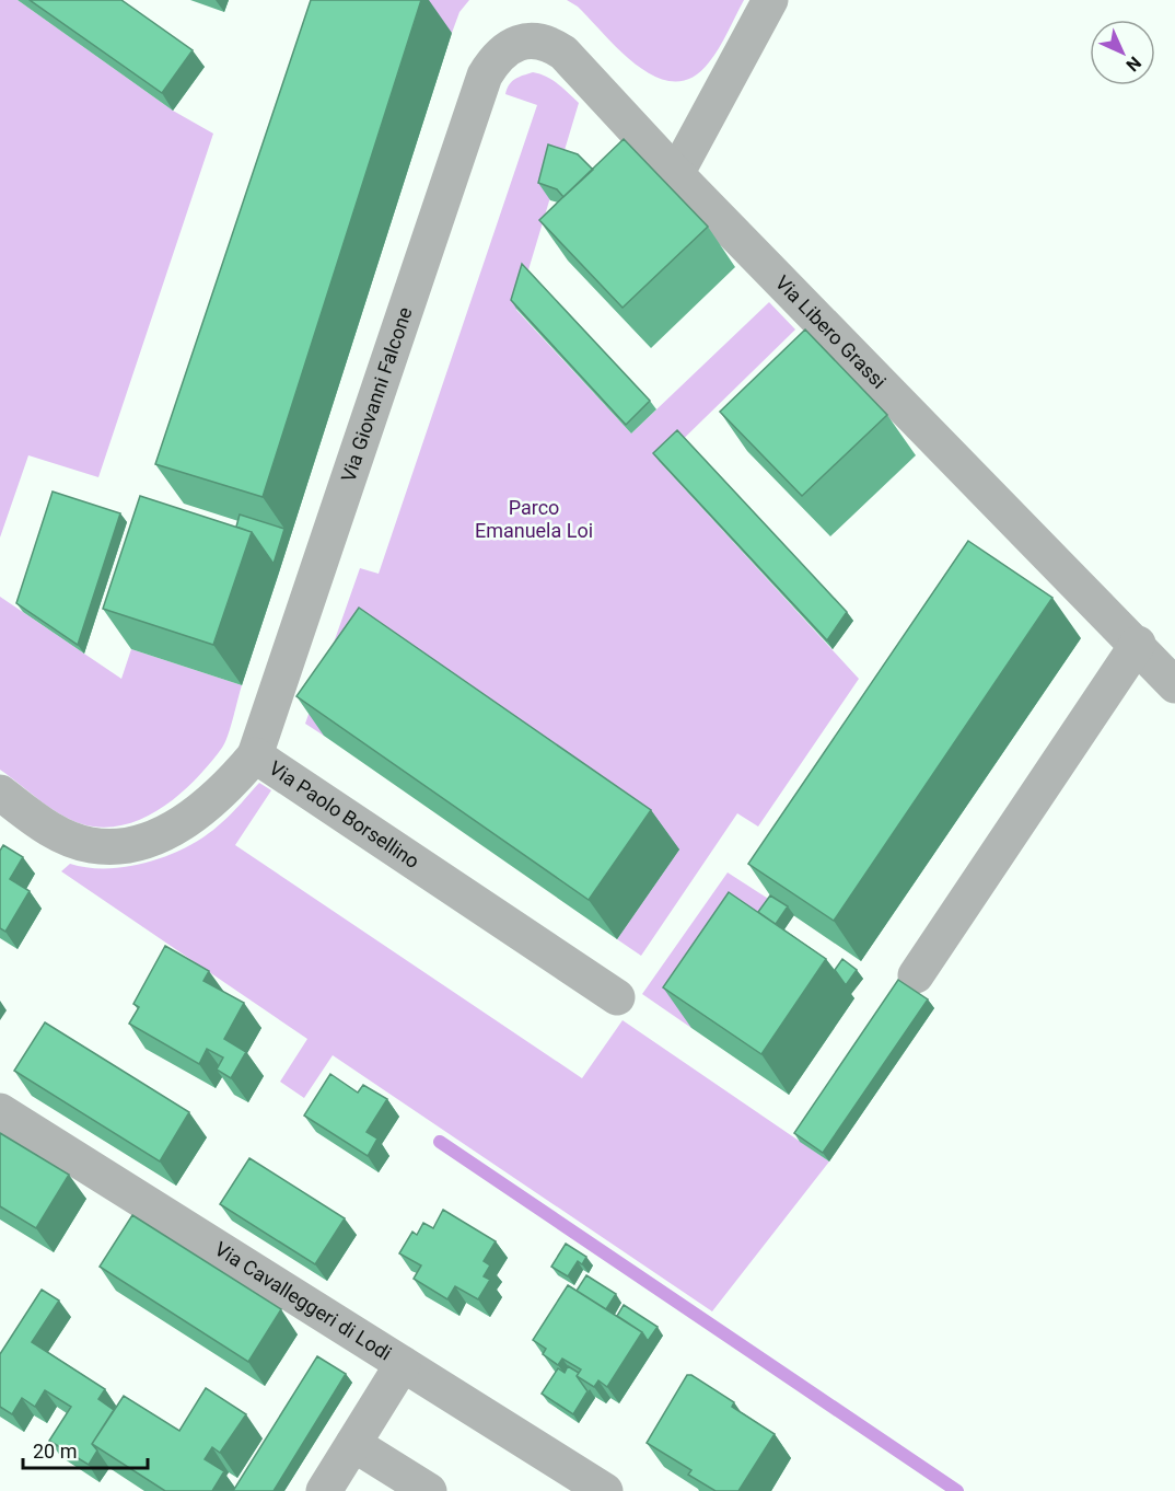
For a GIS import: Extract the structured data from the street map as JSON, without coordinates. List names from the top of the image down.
{
  "streets": {
    "street": [
      "Via Libero Grassi",
      "Via Giovanni Falcone",
      "Via Paolo Borsellino",
      "Via Cavalleggeri di Lodi"
    ]
  },
  "crossings": [
    ["Via Libero Grassi", "Via Giovanni Falcone"],
    ["Via Giovanni Falcone", "Via Paolo Borsellino"]
  ],
  "parks": ["Parco Emanuela Loi"],
  "scale_bar": "20 m",
  "north": "bottom right"
}
